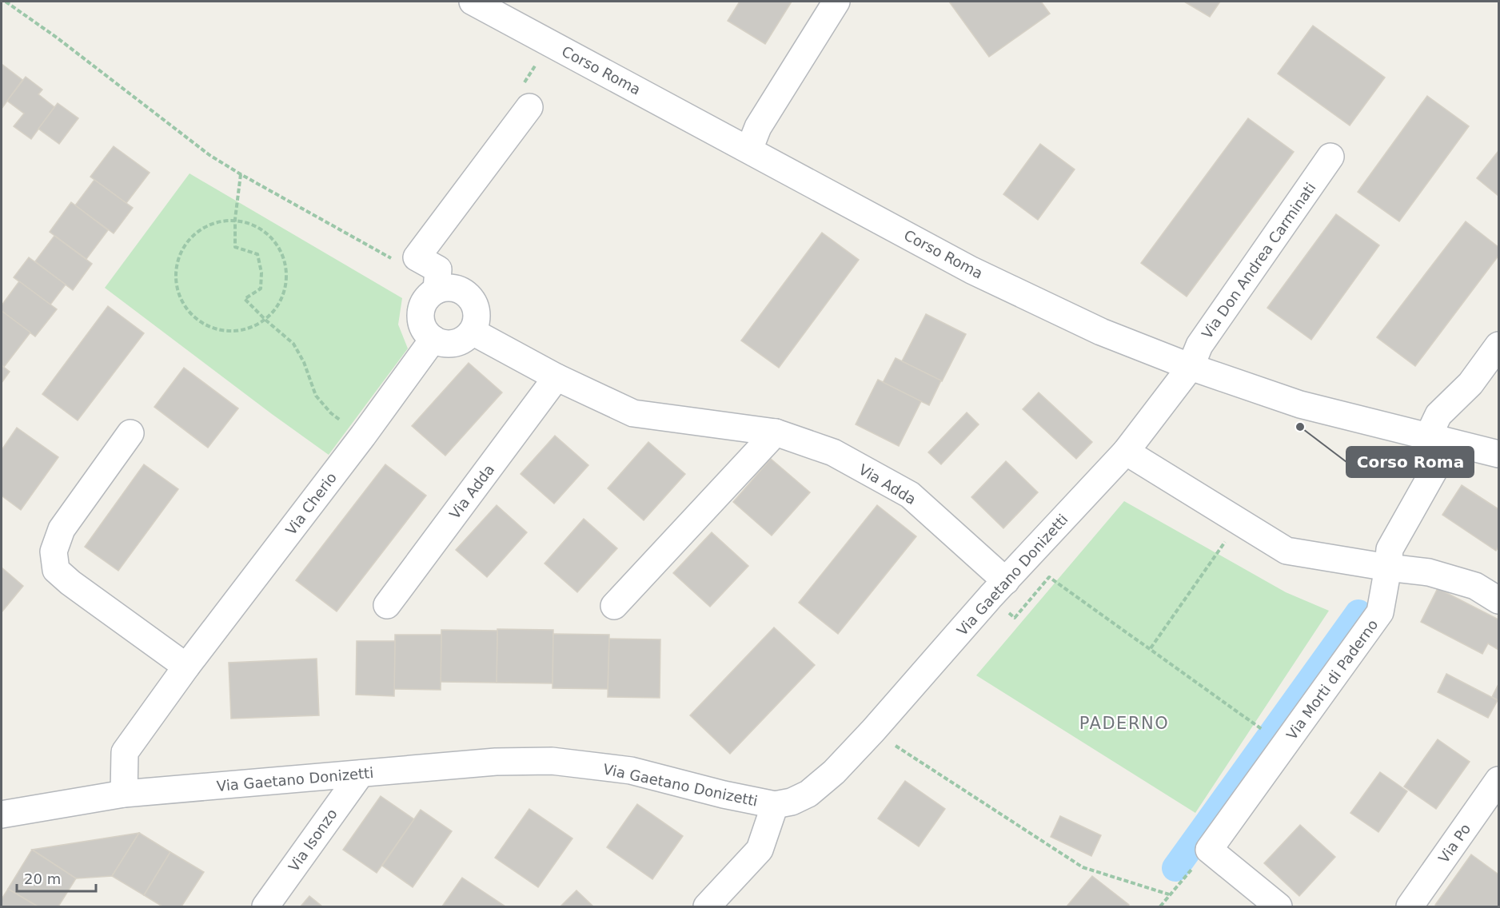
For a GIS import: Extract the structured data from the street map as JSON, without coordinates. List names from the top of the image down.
{
  "streets": {
    "street": [
      "Corso Roma",
      "Via Don Andrea Carminati",
      "Via Adda",
      "Via Cherio",
      "Via Gaetano Donizetti",
      "Via Morti di Paderno",
      "Via Isonzo",
      "Via Po"
    ]
  },
  "crossings": [
    ["Corso Roma", "Via Don Andrea Carminati"],
    ["Corso Roma", "Via Gaetano Donizetti"],
    ["Via Don Andrea Carminati", "Via Gaetano Donizetti"],
    ["Via Adda", "Via Cherio"],
    ["Via Adda", "Via Gaetano Donizetti"],
    ["Via Cherio", "Via Gaetano Donizetti"],
    ["Via Gaetano Donizetti", "Via Isonzo"]
  ],
  "districts": ["PADERNO"],
  "places": ["Corso Roma"],
  "scale_bar": "20 m"
}
